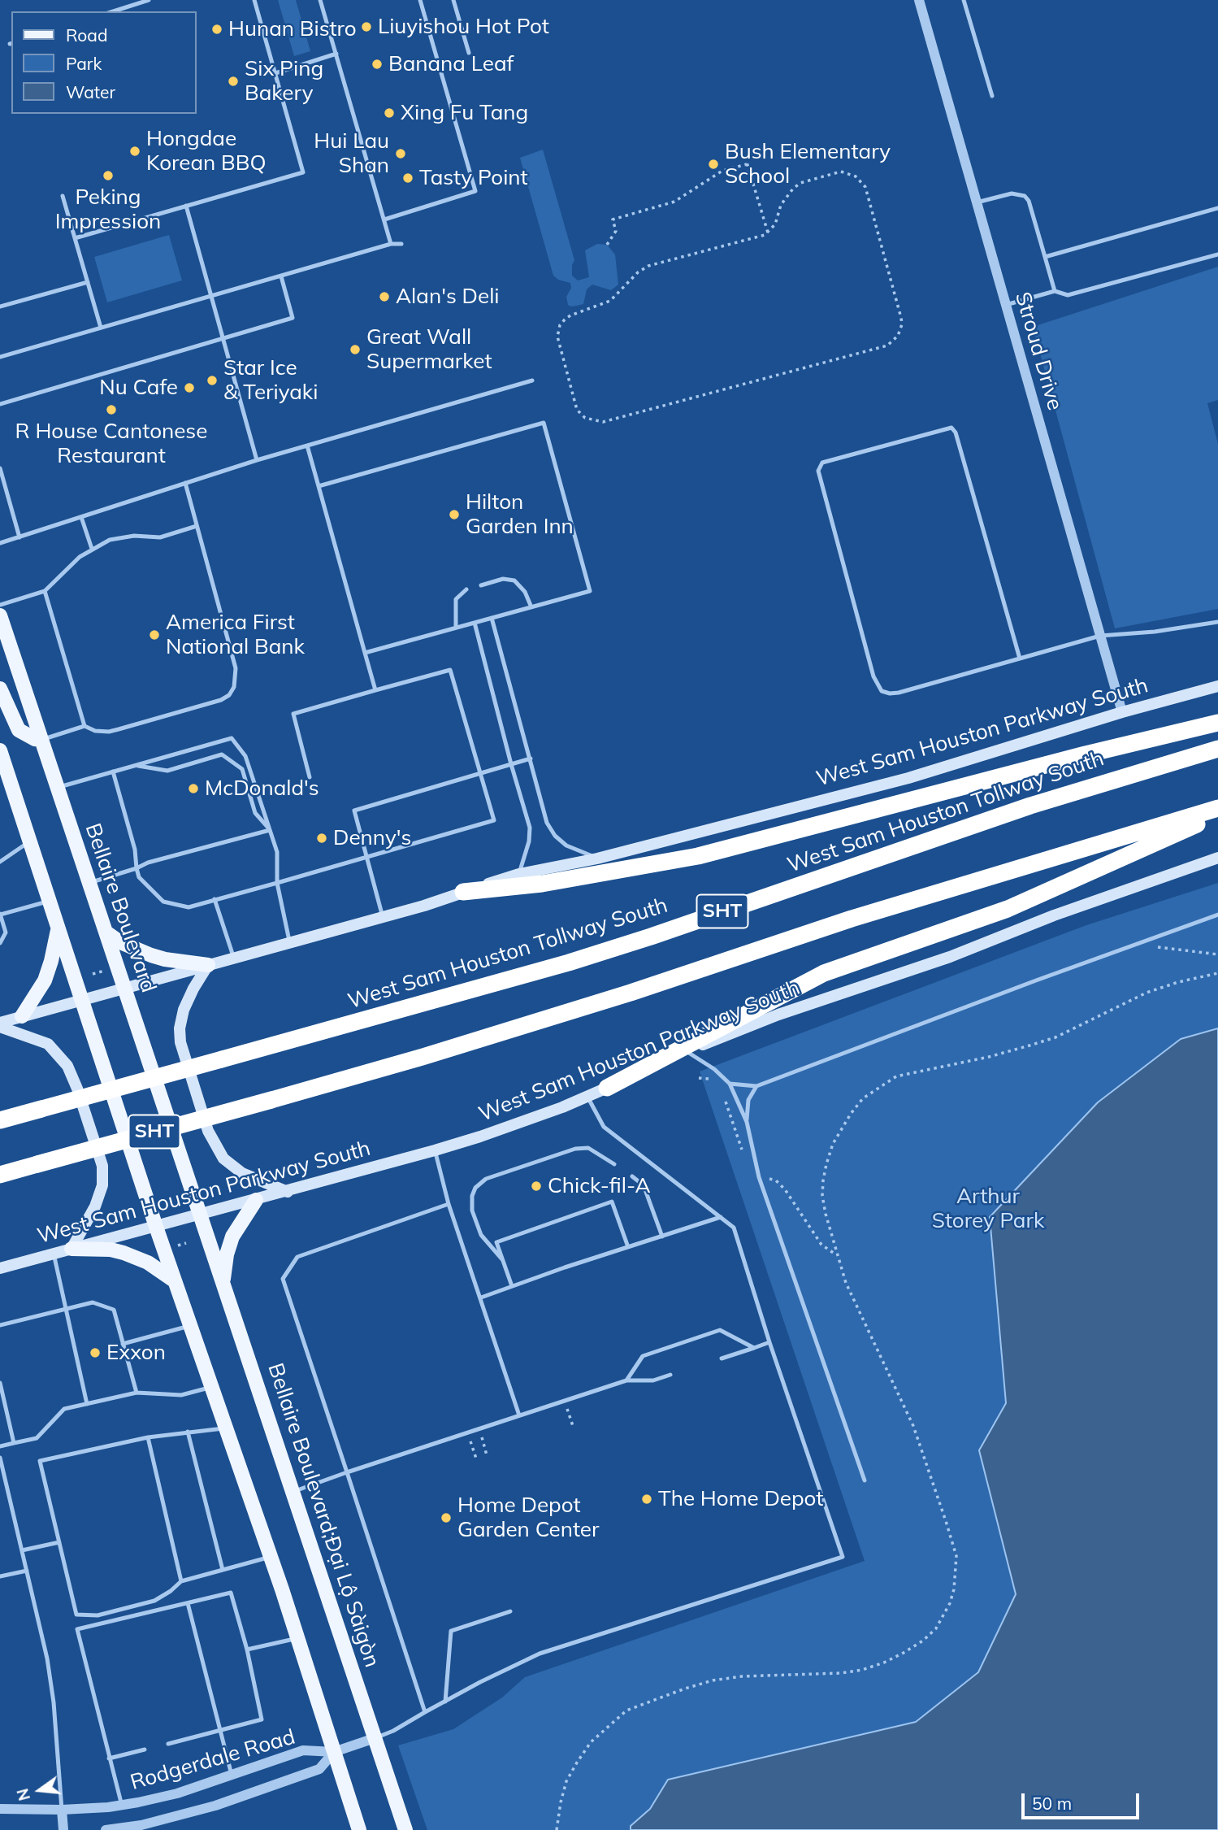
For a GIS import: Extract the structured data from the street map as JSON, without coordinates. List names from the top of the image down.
{
  "streets": {
    "highway": ["West Sam Houston Tollway South", "SHT"],
    "main road": ["West Sam Houston Parkway South", "Bellaire Boulevard", "Bellaire Boulevard;Đại Lộ Sàigòn"],
    "street": ["Stroud Drive", "Rodgerdale Road"]
  },
  "crossings": [
    ["Stroud Drive", "West Sam Houston Parkway South"],
    ["West Sam Houston Parkway South", "Bellaire Boulevard"],
    ["West Sam Houston Parkway South", "Bellaire Boulevard;Đại Lộ Sàigòn"],
    ["Bellaire Boulevard", "Bellaire Boulevard;Đại Lộ Sàigòn"],
    ["Bellaire Boulevard;Đại Lộ Sàigòn", "Rodgerdale Road"]
  ],
  "parks": ["Arthur Storey Park"],
  "places": [
    "Liuyishou Hot Pot",
    "Hunan Bistro",
    "Banana Leaf",
    "Six Ping Bakery",
    "Xing Fu Tang",
    "Hongdae Korean BBQ",
    "Hui Lau Shan",
    "Bush Elementary School",
    "Peking Impression",
    "Tasty Point",
    "Alan's Deli",
    "Great Wall Supermarket",
    "Star Ice & Teriyaki",
    "Nu Cafe",
    "R House Cantonese Restaurant",
    "Hilton Garden Inn",
    "America First National Bank",
    "McDonald's",
    "Denny's",
    "Chick-fil-A",
    "Exxon",
    "The Home Depot",
    "Home Depot Garden Center"
  ],
  "legend": ["Road", "Park", "Water"],
  "scale_bar": "50 m",
  "north": "left"
}
